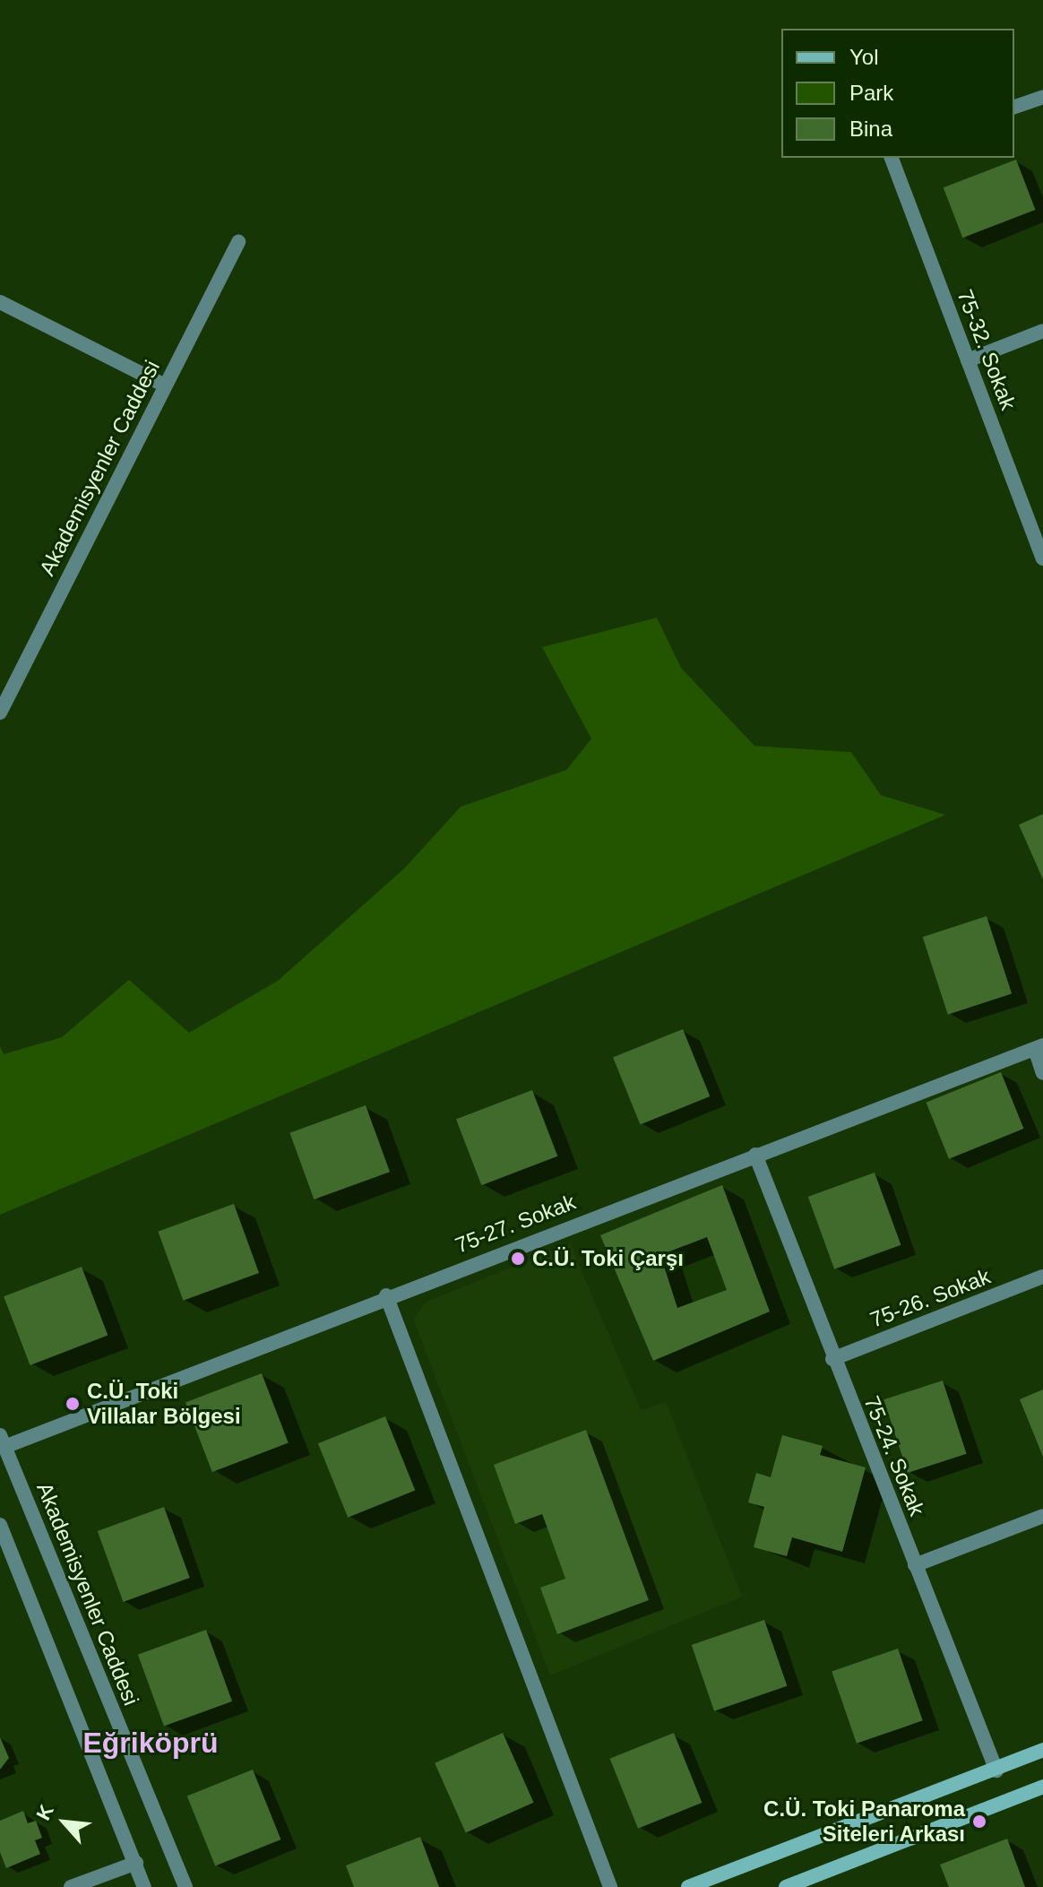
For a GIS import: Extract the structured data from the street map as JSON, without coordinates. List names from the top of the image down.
{
  "streets": {
    "street": [
      "75-32. Sokak",
      "Akademisyenler Caddesi",
      "75-27. Sokak",
      "75-26. Sokak",
      "75-24. Sokak"
    ]
  },
  "crossings": [
    ["Akademisyenler Caddesi", "75-27. Sokak"],
    ["75-27. Sokak", "75-24. Sokak"],
    ["75-26. Sokak", "75-24. Sokak"]
  ],
  "districts": ["Eğriköprü"],
  "places": ["C.Ü. Toki Çarşı", "C.Ü. Toki Villalar Bölgesi", "C.Ü. Toki Panaroma Siteleri Arkası"],
  "legend": ["Yol", "Park", "Bina"],
  "north": "top left"
}
